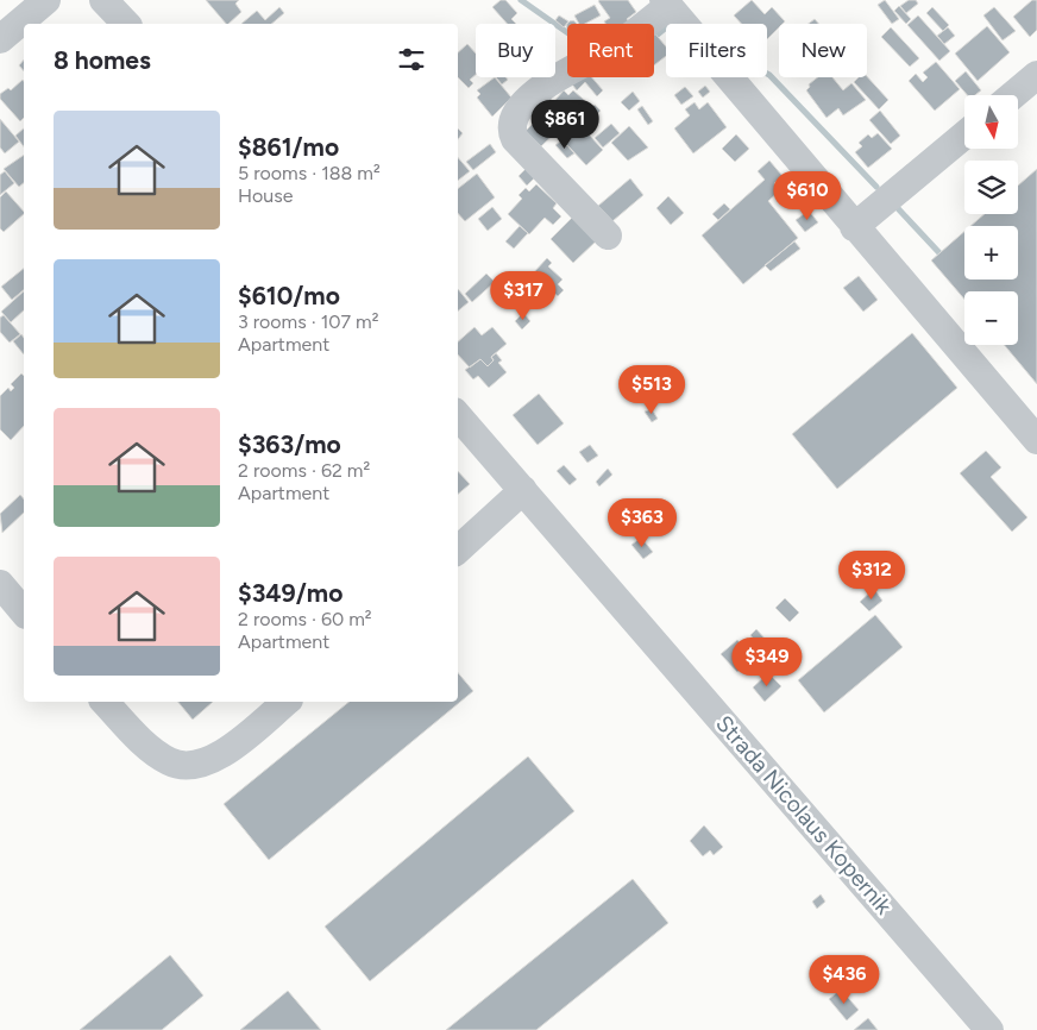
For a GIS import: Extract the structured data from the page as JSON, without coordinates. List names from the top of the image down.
{
  "streets": {
    "street": ["Strada Nicolaus Kopernik"]
  },
  "north": "bottom",
  "page": {
    "chip": [
      "Buy",
      "Rent",
      "Filters",
      "New"
    ],
    "heading": "8 homes",
    "map_buttons": ["+", "−"],
    "list": [
      {
        "name": "$861/mo",
        "note": "5 rooms · 188 m² · House"
      },
      {
        "name": "$610/mo",
        "note": "3 rooms · 107 m² · Apartment"
      },
      {
        "name": "$363/mo",
        "note": "2 rooms · 62 m² · Apartment"
      },
      {
        "name": "$349/mo",
        "note": "2 rooms · 60 m² · Apartment"
      }
    ],
    "price": [
      "$861",
      "$610",
      "$317",
      "$513",
      "$363",
      "$312",
      "$349",
      "$436"
    ]
  }
}
